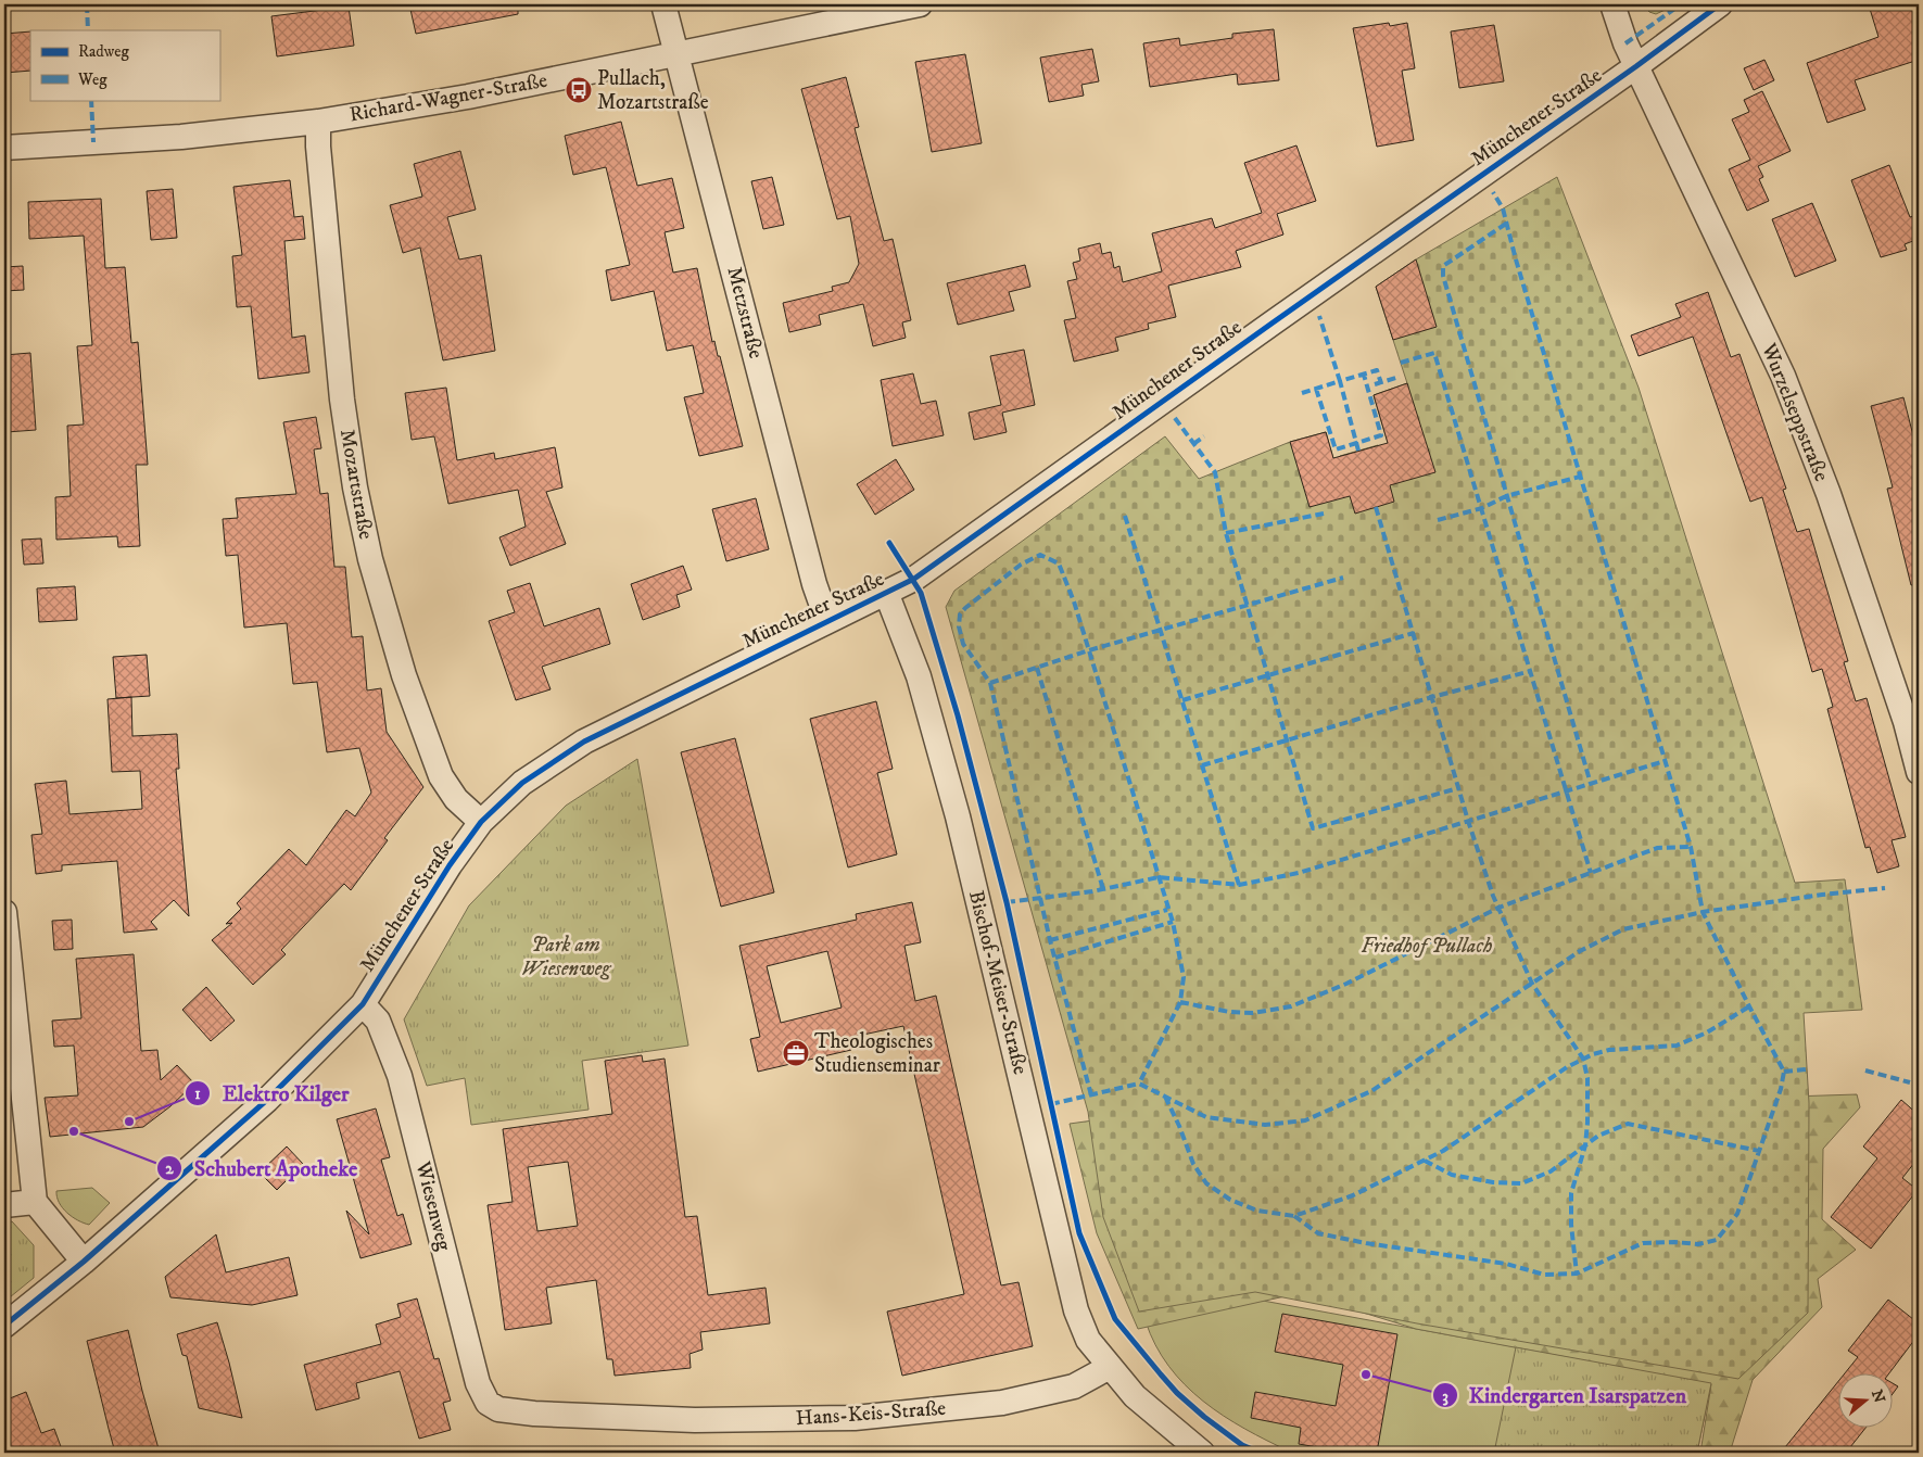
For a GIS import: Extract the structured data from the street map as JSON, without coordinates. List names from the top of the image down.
{
  "streets": {
    "street": [
      "Richard-Wagner-Straße",
      "Münchener Straße",
      "Metzstraße",
      "Wurzelseppstraße",
      "Mozartstraße",
      "Bischof-Meiser-Straße",
      "Wiesenweg",
      "Hans-Keis-Straße"
    ]
  },
  "crossings": [
    ["Richard-Wagner-Straße", "Metzstraße"],
    ["Richard-Wagner-Straße", "Mozartstraße"],
    ["Münchener Straße", "Metzstraße"],
    ["Münchener Straße", "Wurzelseppstraße"],
    ["Münchener Straße", "Mozartstraße"],
    ["Münchener Straße", "Bischof-Meiser-Straße"],
    ["Münchener Straße", "Wiesenweg"],
    ["Bischof-Meiser-Straße", "Hans-Keis-Straße"],
    ["Wiesenweg", "Hans-Keis-Straße"]
  ],
  "parks": ["Park am Wiesenweg", "Friedhof Pullach"],
  "places": {
    "bus stop": ["Pullach, Mozartstraße"],
    "office": ["Theologisches Studienseminar"],
    "other": ["Elektro Kilger", "Schubert Apotheke", "Kindergarten Isarspatzen"]
  },
  "legend": ["Radweg", "Weg"],
  "north": "right"
}
